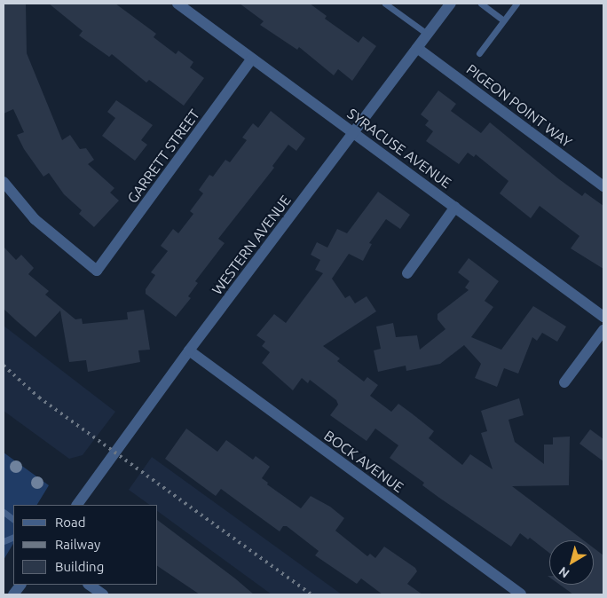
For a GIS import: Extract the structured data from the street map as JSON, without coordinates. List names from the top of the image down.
{
  "streets": {
    "street": [
      "PIGEON POINT WAY",
      "SYRACUSE AVENUE",
      "GARRETT STREET",
      "WESTERN AVENUE",
      "BOCK AVENUE"
    ]
  },
  "crossings": [
    ["PIGEON POINT WAY", "WESTERN AVENUE"],
    ["SYRACUSE AVENUE", "GARRETT STREET"],
    ["SYRACUSE AVENUE", "WESTERN AVENUE"],
    ["WESTERN AVENUE", "BOCK AVENUE"]
  ],
  "legend": ["Road", "Railway", "Building"],
  "north": "bottom left"
}
